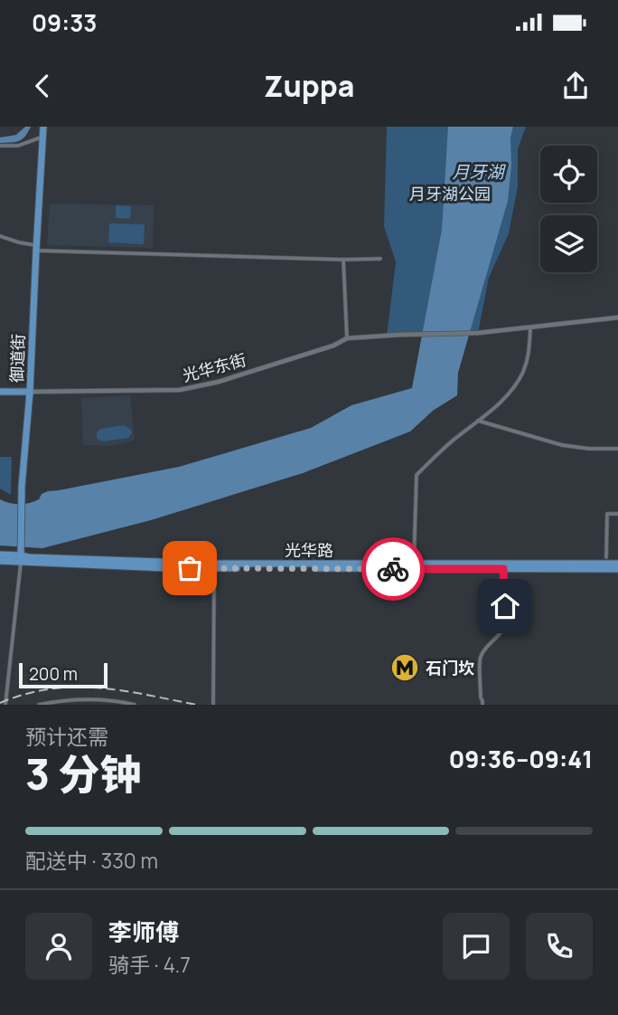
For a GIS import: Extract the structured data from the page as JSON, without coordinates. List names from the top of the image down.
{
  "streets": {
    "main road": ["御道街", "光华路"],
    "street": ["光华东街"]
  },
  "crossings": [
    ["御道街", "光华东街"],
    ["御道街", "光华路"]
  ],
  "water": ["月牙湖"],
  "parks": ["月牙湖公园"],
  "places": {
    "metro station": ["石门坎"]
  },
  "scale_bar": "200 m",
  "page": {
    "status": "09:33",
    "header": "Zuppa",
    "scale": "200 m",
    "heading": ["3 分钟", "预计还需", "09:36–09:41"],
    "panel": ["李师傅", "骑手 · 4.7"],
    "bar": "配送中 · 330 m"
  }
}
